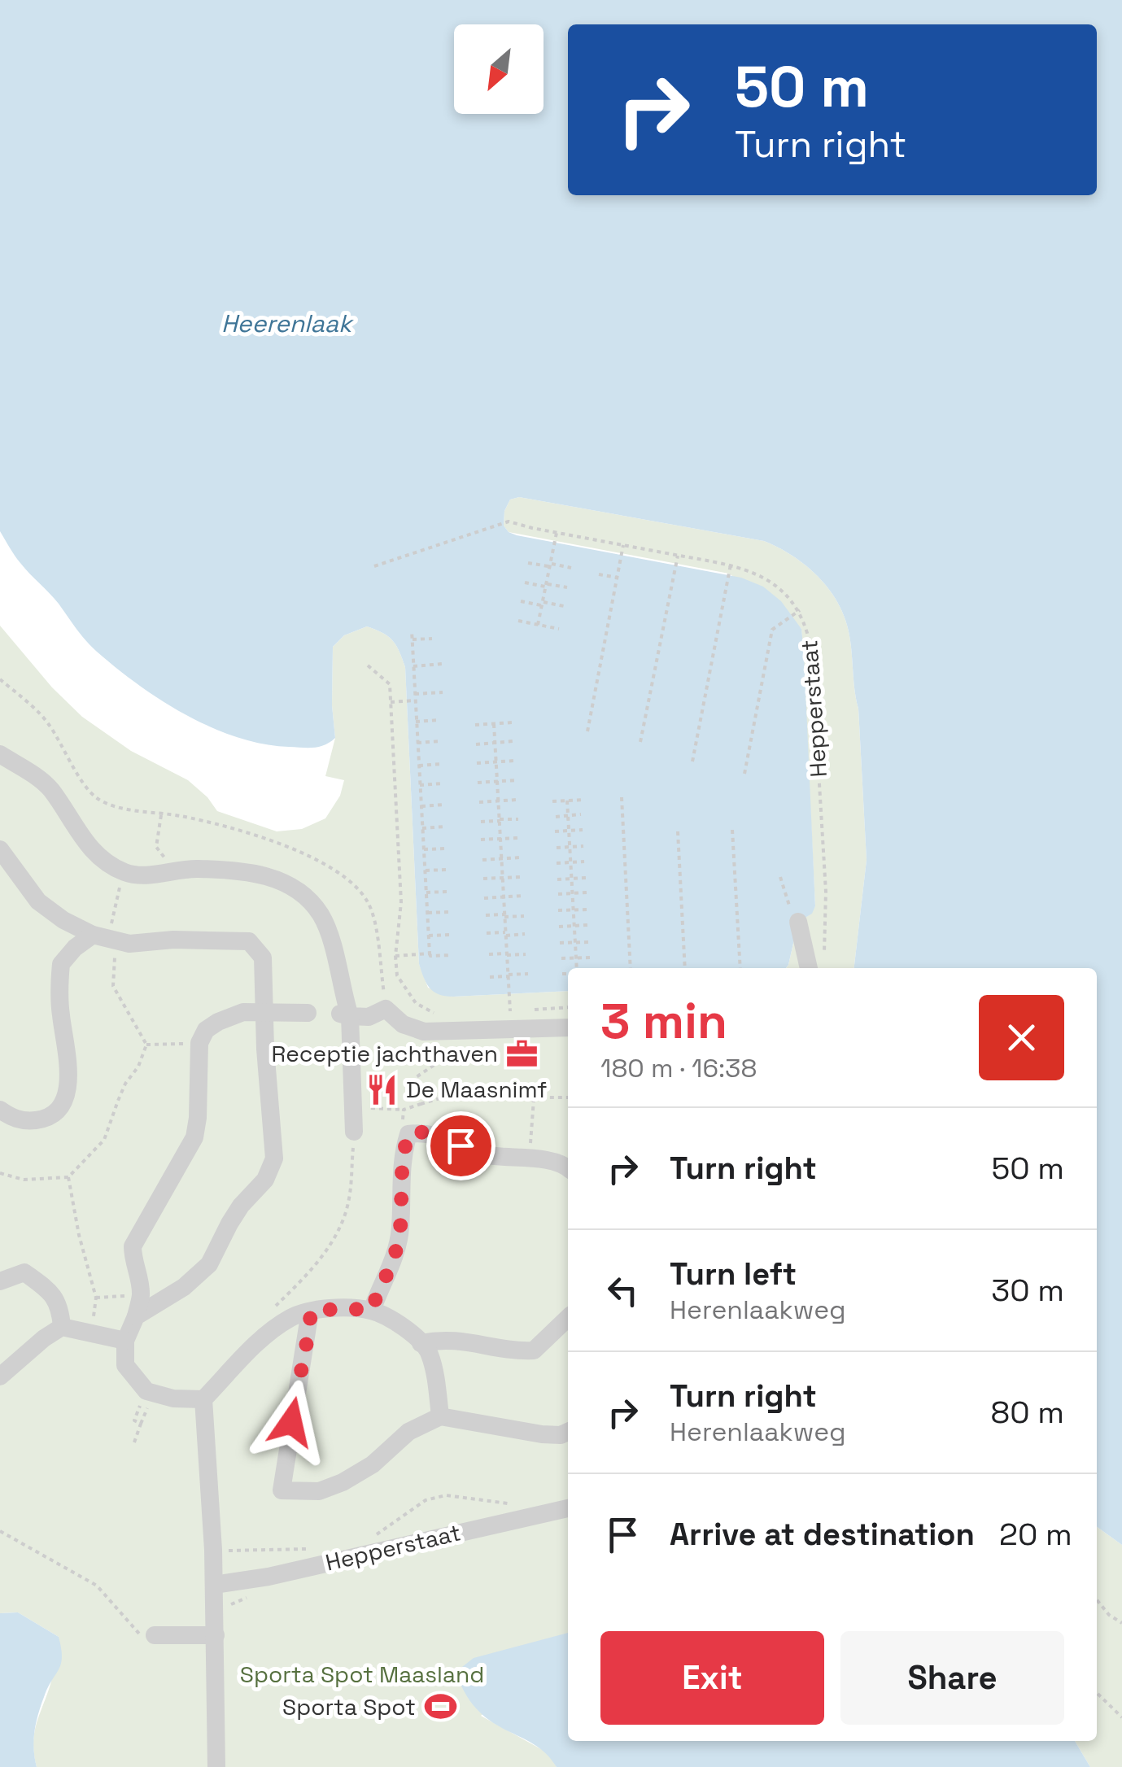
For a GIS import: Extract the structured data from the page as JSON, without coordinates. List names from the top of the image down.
{
  "streets": {
    "street": ["Hepperstaat"]
  },
  "water": ["Heerenlaak"],
  "parks": ["Sporta Spot Maasland"],
  "places": {
    "office": ["Receptie jachthaven"],
    "restaurant": ["De Maasnimf"],
    "sports": ["Sporta Spot"]
  },
  "north": "bottom left",
  "page": {
    "turn": ["50 m", "Turn right"],
    "heading": ["3 min", "180 m · 16:38"],
    "list": [
      {
        "name": "Turn right",
        "value": "50 m"
      },
      {
        "name": "Turn left",
        "note": "Herenlaakweg",
        "value": "30 m"
      },
      {
        "name": "Turn right",
        "note": "Herenlaakweg",
        "value": "80 m"
      },
      {
        "name": "Arrive at destination",
        "value": "20 m"
      }
    ],
    "buttons": ["Exit", "Share"]
  }
}
